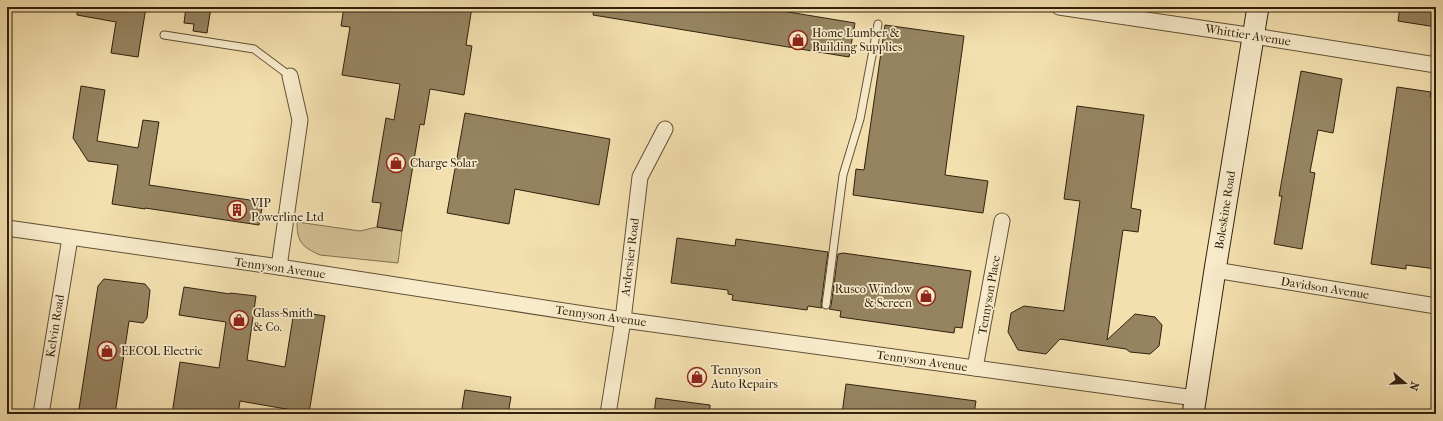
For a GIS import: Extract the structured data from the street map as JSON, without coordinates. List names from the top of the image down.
{
  "streets": {
    "main road": ["Boleskine Road"],
    "street": [
      "Whittier Avenue",
      "Ardersier Road",
      "Tennyson Avenue",
      "Davidson Avenue",
      "Tennyson Place",
      "Kelvin Road"
    ]
  },
  "crossings": [
    ["Whittier Avenue", "Boleskine Road"],
    ["Boleskine Road", "Tennyson Avenue"],
    ["Boleskine Road", "Davidson Avenue"],
    ["Ardersier Road", "Tennyson Avenue"],
    ["Tennyson Avenue", "Tennyson Place"],
    ["Tennyson Avenue", "Kelvin Road"]
  ],
  "places": {
    "shop": [
      "Home Lumber & Building Supplies",
      "Charge Solar",
      "Rusco Window & Screen",
      "Glass-Smith & Co.",
      "EECOL Electric",
      "Tennyson Auto Repairs"
    ],
    "building": ["VIP Powerline Ltd"]
  },
  "north": "right"
}
